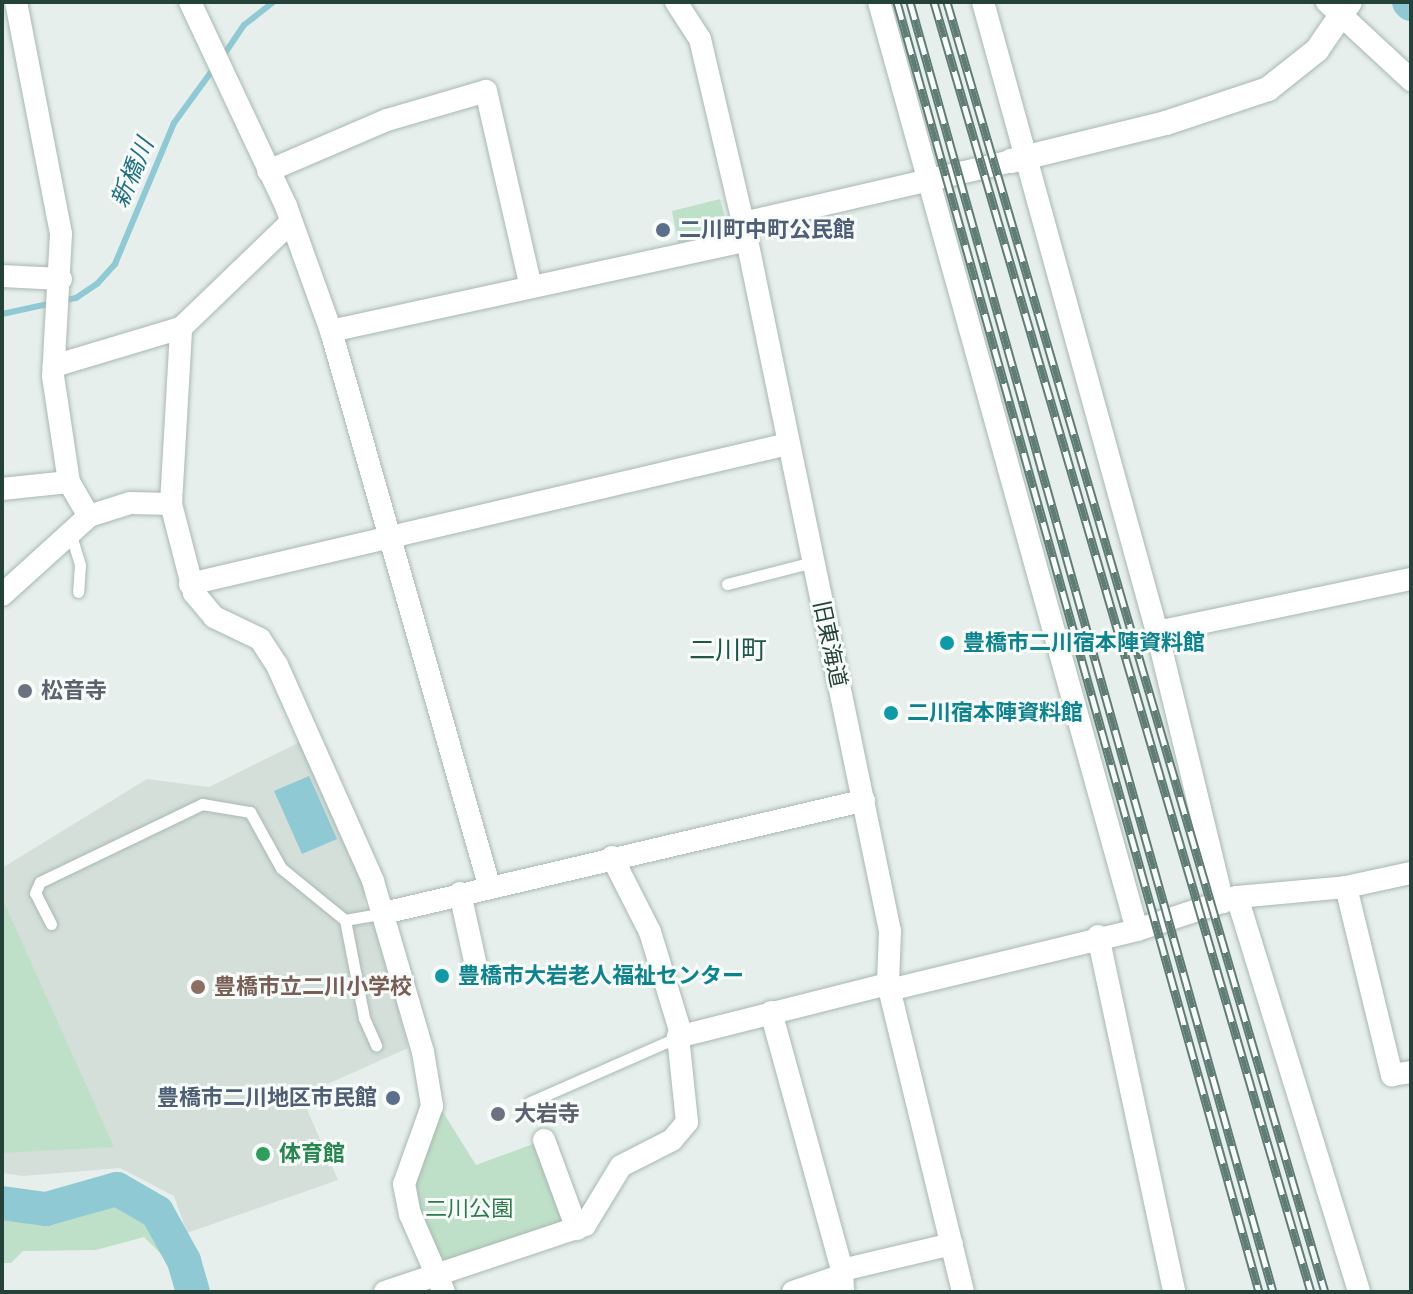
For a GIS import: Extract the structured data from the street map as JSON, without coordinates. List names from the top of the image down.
{
  "streets": {
    "street": ["旧東海道"]
  },
  "districts": ["二川町"],
  "water": ["新橋川"],
  "parks": ["二川公園"],
  "places": [
    "二川町中町公民館",
    "豊橋市二川宿本陣資料館",
    "松音寺",
    "二川宿本陣資料館",
    "豊橋市大岩老人福祉センター",
    "豊橋市立二川小学校",
    "豊橋市二川地区市民館",
    "大岩寺",
    "体育館"
  ]
}
